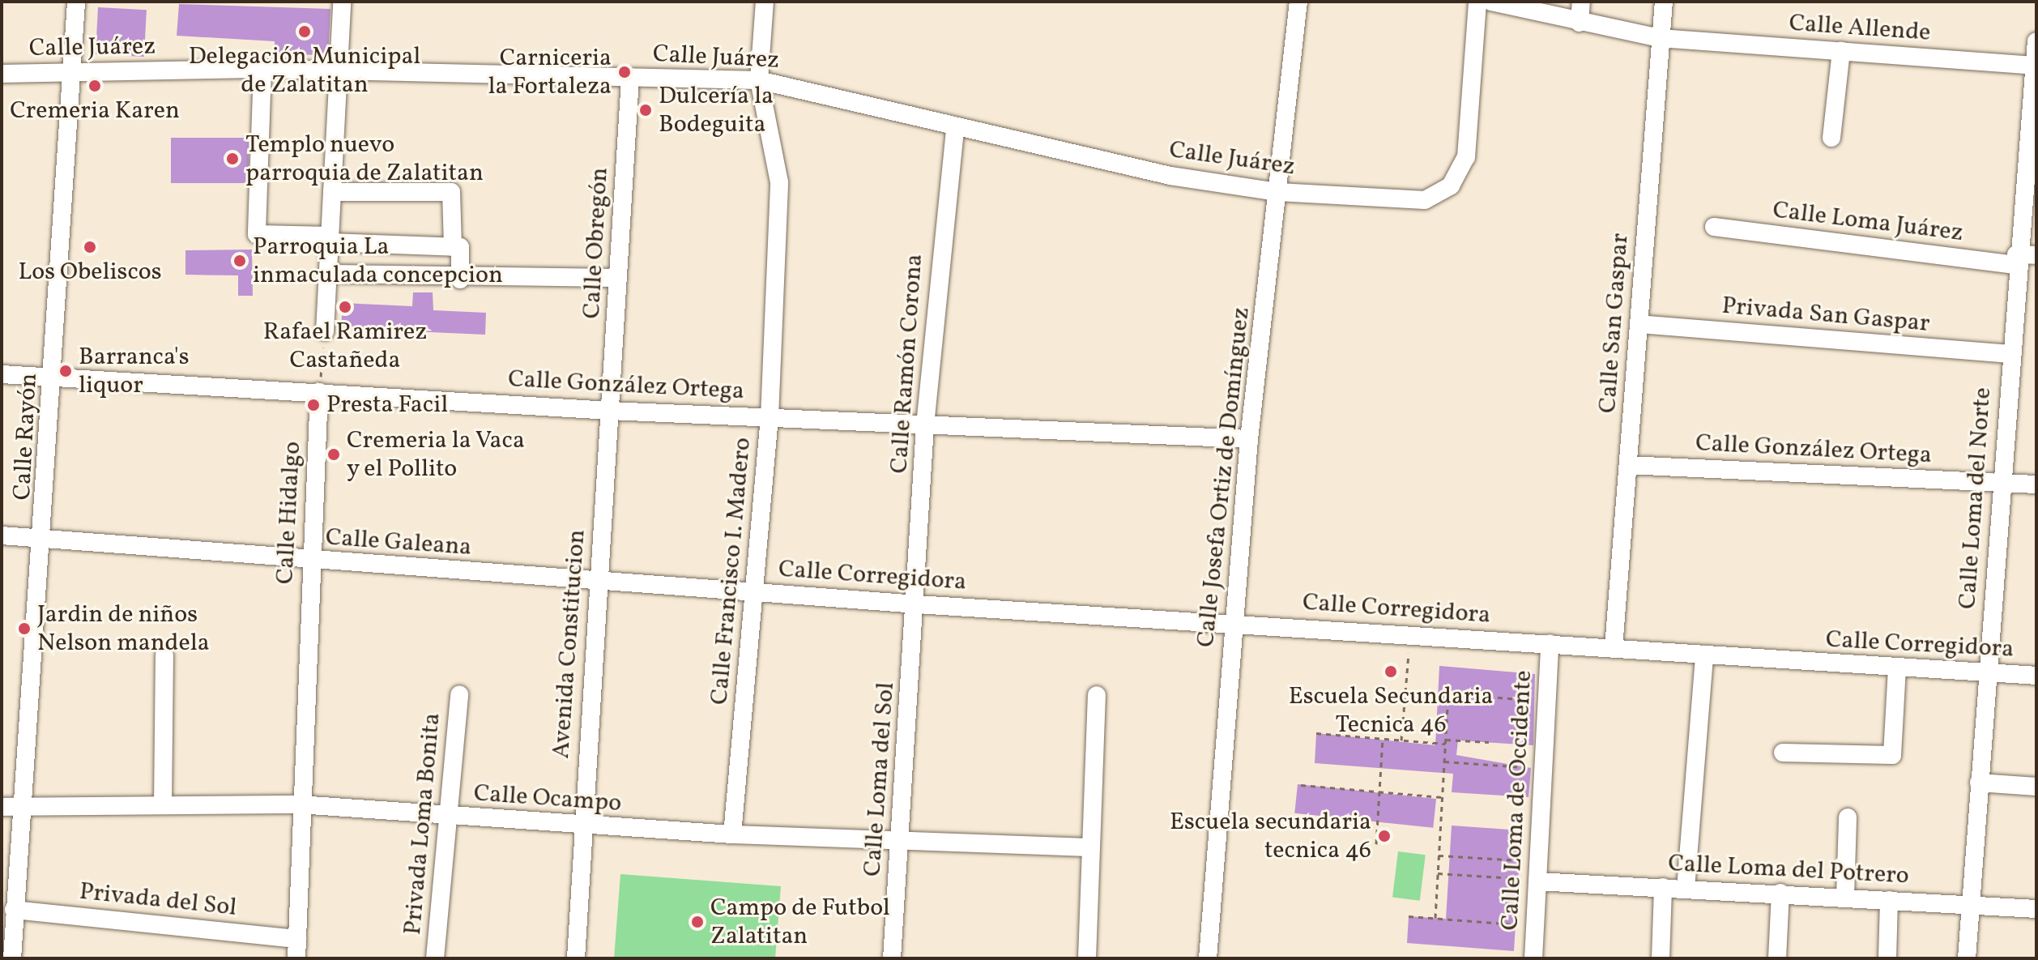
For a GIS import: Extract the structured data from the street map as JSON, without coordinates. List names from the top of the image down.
{
  "streets": {
    "street": [
      "Calle Allende",
      "Calle Juárez",
      "Calle Loma Juárez",
      "Calle Obregón",
      "Privada San Gaspar",
      "Calle San Gaspar",
      "Calle Ramón Corona",
      "Calle González Ortega",
      "Calle Rayón",
      "Calle Josefa Ortiz de Domínguez",
      "Calle Loma del Norte",
      "Calle Hidalgo",
      "Calle Galeana",
      "Calle Francisco I. Madero",
      "Calle Corregidora",
      "Avenida Constitucion",
      "Calle Loma del Sol",
      "Calle Ocampo",
      "Calle Loma de Occidente",
      "Privada Loma Bonita",
      "Calle Loma del Potrero",
      "Privada del Sol"
    ]
  },
  "crossings": [
    ["Calle Allende", "Calle San Gaspar"],
    ["Calle Allende", "Calle Loma del Norte"],
    ["Calle Juárez", "Calle Obregón"],
    ["Calle Juárez", "Calle Ramón Corona"],
    ["Calle Juárez", "Calle Rayón"],
    ["Calle Juárez", "Calle Josefa Ortiz de Domínguez"],
    ["Calle Juárez", "Calle Francisco I. Madero"],
    ["Calle Loma Juárez", "Calle Loma del Norte"],
    ["Calle Obregón", "Calle González Ortega"],
    ["Calle Obregón", "Avenida Constitucion"],
    ["Privada San Gaspar", "Calle San Gaspar"],
    ["Privada San Gaspar", "Calle Loma del Norte"],
    ["Calle San Gaspar", "Calle González Ortega"],
    ["Calle San Gaspar", "Calle Corregidora"],
    ["Calle Ramón Corona", "Calle González Ortega"],
    ["Calle Ramón Corona", "Calle Corregidora"],
    ["Calle Ramón Corona", "Calle Loma del Sol"],
    ["Calle González Ortega", "Calle Rayón"],
    ["Calle González Ortega", "Calle Josefa Ortiz de Domínguez"],
    ["Calle González Ortega", "Calle Loma del Norte"],
    ["Calle González Ortega", "Calle Hidalgo"],
    ["Calle González Ortega", "Calle Francisco I. Madero"],
    ["Calle González Ortega", "Avenida Constitucion"],
    ["Calle Rayón", "Calle Galeana"],
    ["Calle Rayón", "Calle Ocampo"],
    ["Calle Rayón", "Privada del Sol"],
    ["Calle Josefa Ortiz de Domínguez", "Calle Corregidora"],
    ["Calle Loma del Norte", "Calle Corregidora"],
    ["Calle Loma del Norte", "Calle Loma del Potrero"],
    ["Calle Hidalgo", "Calle Galeana"],
    ["Calle Hidalgo", "Calle Ocampo"],
    ["Calle Hidalgo", "Privada del Sol"],
    ["Calle Galeana", "Calle Francisco I. Madero"],
    ["Calle Galeana", "Calle Corregidora"],
    ["Calle Galeana", "Avenida Constitucion"],
    ["Calle Francisco I. Madero", "Calle Corregidora"],
    ["Calle Francisco I. Madero", "Calle Ocampo"],
    ["Calle Corregidora", "Calle Loma del Sol"],
    ["Calle Corregidora", "Calle Loma de Occidente"],
    ["Avenida Constitucion", "Calle Ocampo"],
    ["Calle Loma del Sol", "Calle Ocampo"],
    ["Calle Ocampo", "Privada Loma Bonita"],
    ["Calle Loma de Occidente", "Calle Loma del Potrero"]
  ],
  "places": [
    "Delegación Municipal de Zalatitan",
    "Carniceria la Fortaleza",
    "Cremeria Karen",
    "Dulcería la Bodeguita",
    "Templo nuevo parroquia de Zalatitan",
    "Los Obeliscos",
    "Parroquia La inmaculada concepcion",
    "Rafael Ramirez Castañeda",
    "Barranca's liquor",
    "Presta Facil",
    "Cremeria la Vaca y el Pollito",
    "Jardin de niños Nelson mandela",
    "Escuela Secundaria Tecnica 46",
    "Escuela secundaria tecnica 46",
    "Campo de Futbol Zalatitan"
  ]
}
